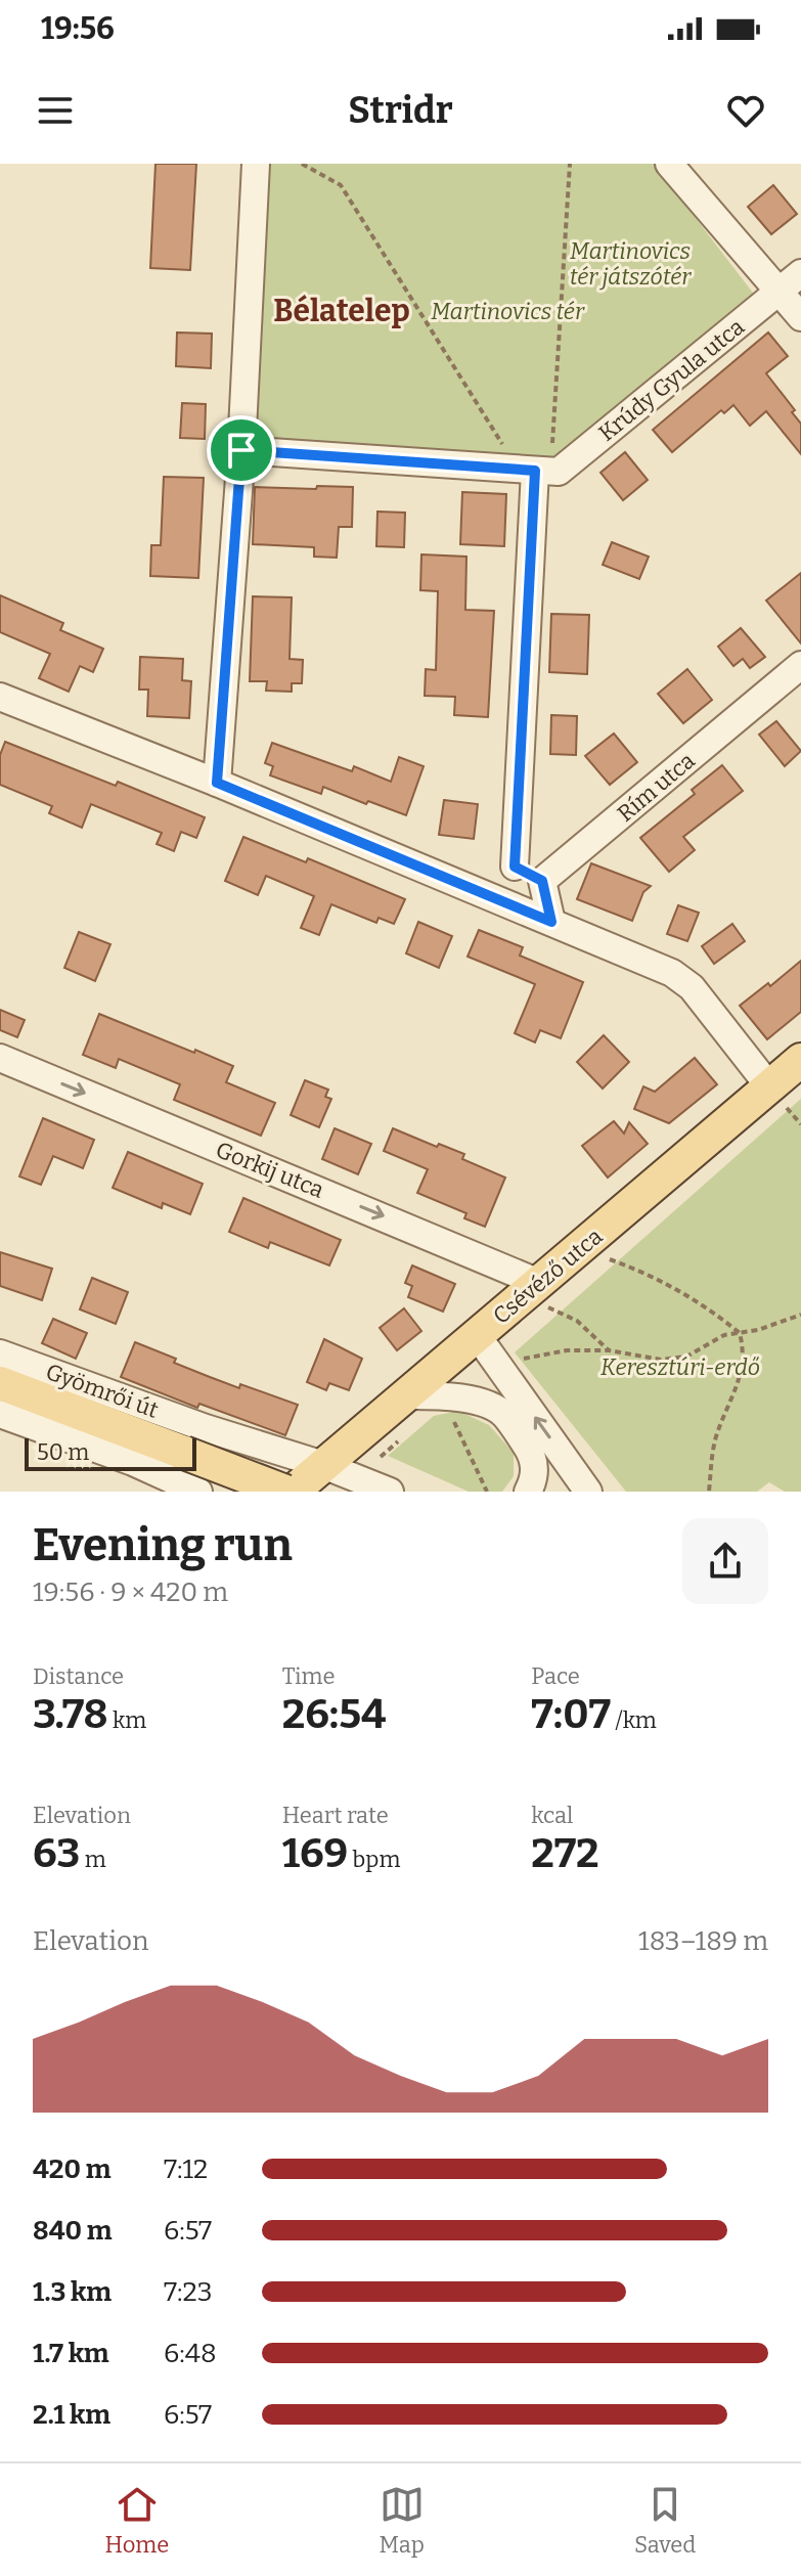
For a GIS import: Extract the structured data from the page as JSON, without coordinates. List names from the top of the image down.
{
  "streets": {
    "main road": ["Csévéző utca"],
    "street": [
      "Krúdy Gyula utca",
      "Rím utca",
      "Gorkij utca",
      "Gyömrői út"
    ]
  },
  "crossings": [
    ["Gorkij utca", "Csévéző utca"],
    ["Csévéző utca", "Gyömrői út"]
  ],
  "one_way": ["Gorkij utca"],
  "districts": ["Bélatelep"],
  "parks": ["Martinovics tér játszótér", "Martinovics tér", "Keresztúri-erdő"],
  "scale_bar": "50 m",
  "page": {
    "status": "19:56",
    "header": "Stridr",
    "scale": "50 m",
    "heading": ["Evening run", "19:56 · 9 × 420 m"],
    "stats": [
      ["Distance", "3.78 km"],
      ["Time", "26:54"],
      ["Pace", "7:07 /km"],
      ["Elevation", "63 m"],
      ["Heart rate", "169 bpm"],
      ["kcal", "272"]
    ],
    "chart": ["Elevation", "183–189 m"],
    "list": [
      {
        "name": "420 m",
        "note": "7:12"
      },
      {
        "name": "840 m",
        "note": "6:57"
      },
      {
        "name": "1.3 km",
        "note": "7:23"
      },
      {
        "name": "1.7 km",
        "note": "6:48"
      },
      {
        "name": "2.1 km",
        "note": "6:57"
      }
    ],
    "tabs": ["Home", "Map", "Saved"]
  }
}
